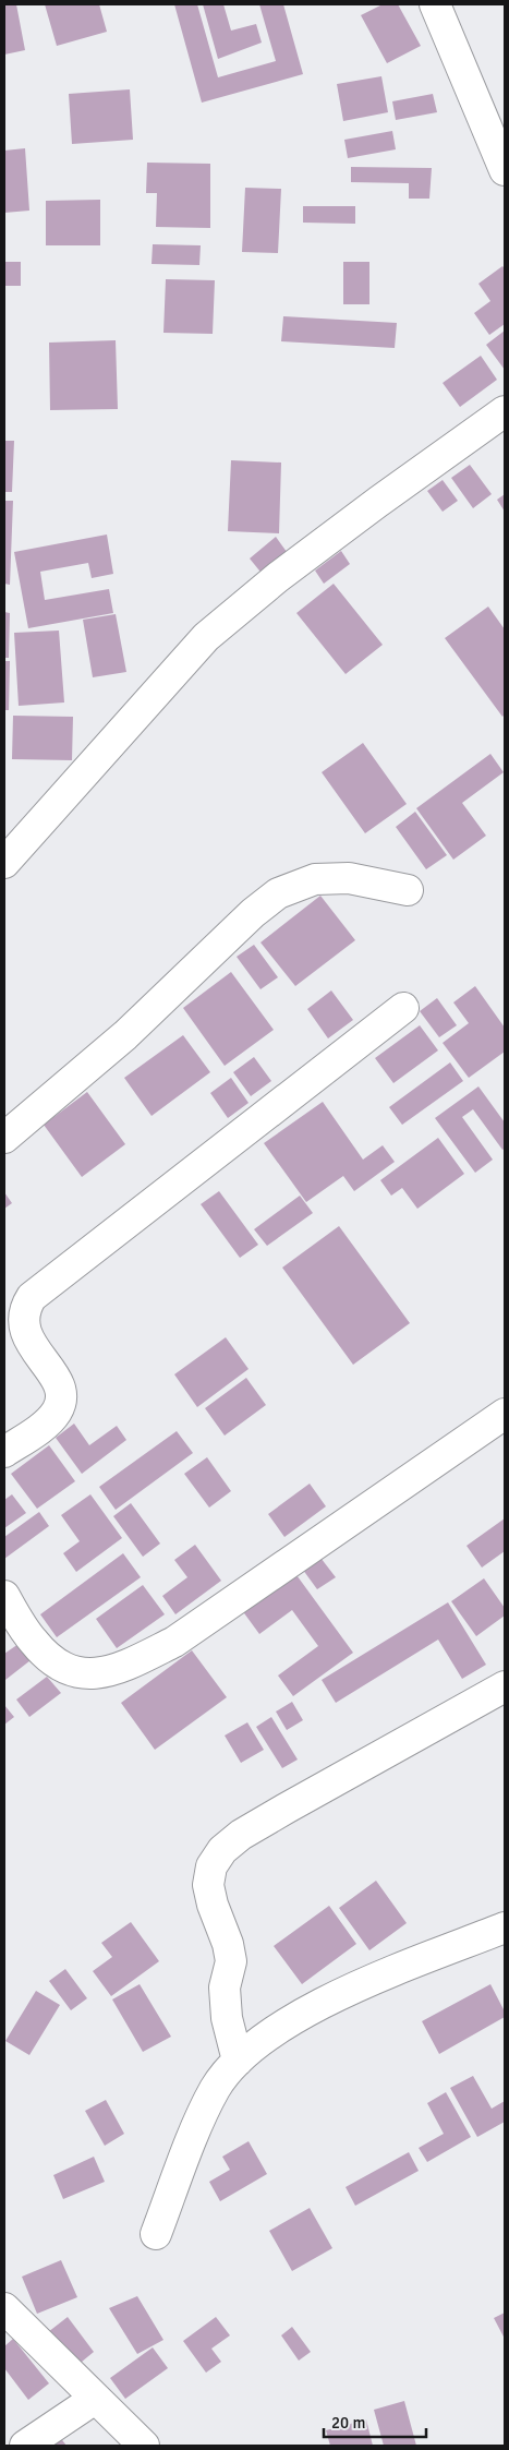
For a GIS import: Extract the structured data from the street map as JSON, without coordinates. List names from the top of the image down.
{
  "scale_bar": "20 m"
}
